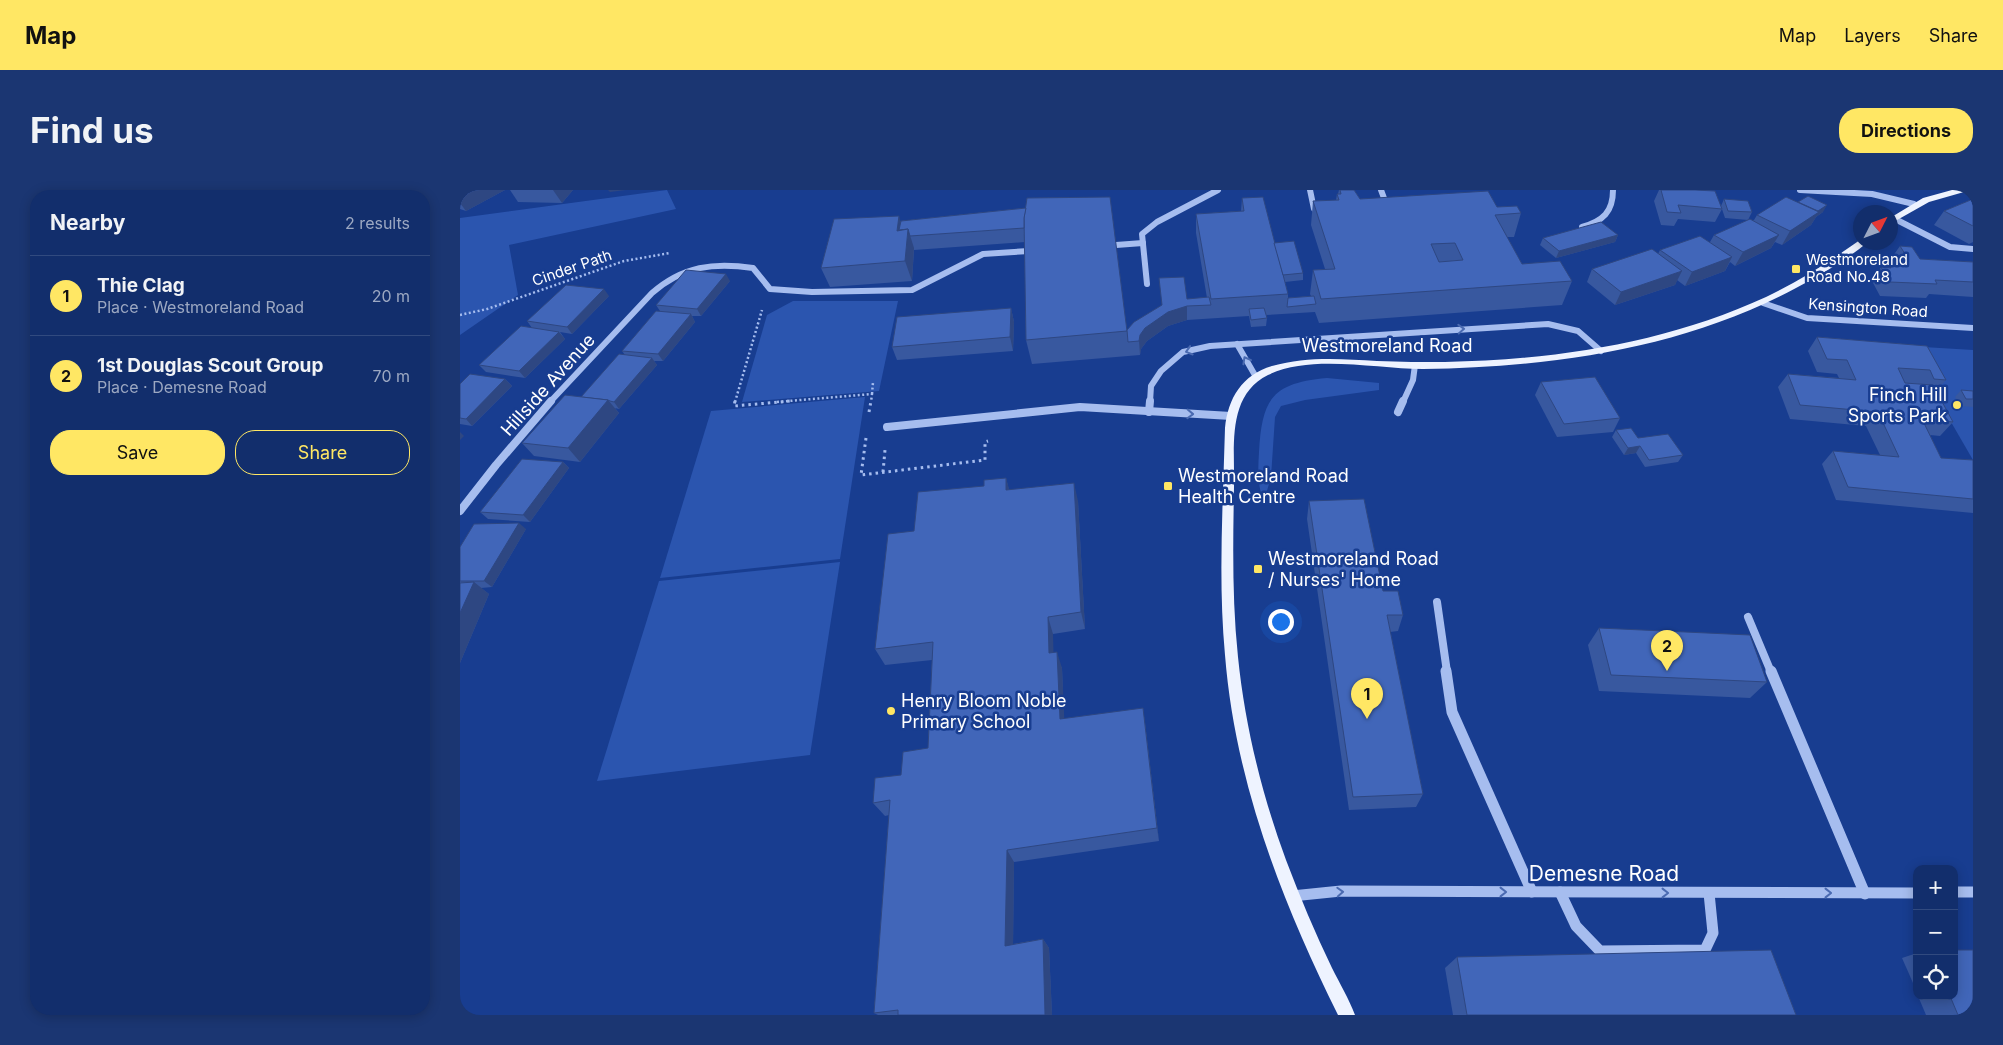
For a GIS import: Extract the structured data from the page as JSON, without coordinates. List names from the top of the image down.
{
  "streets": {
    "main road": ["Westmoreland Road"],
    "street": ["Kensington Road", "Hillside Avenue", "Demesne Road"],
    "path": ["Cinder Path"]
  },
  "crossings": [
    ["Cinder Path", "Hillside Avenue"],
    ["Kensington Road", "Westmoreland Road"],
    ["Westmoreland Road", "Demesne Road"]
  ],
  "one_way": ["Demesne Road"],
  "places": {
    "transit": ["Westmoreland Road No.48", "Westmoreland Road Health Centre", "Westmoreland Road / Nurses' Home"],
    "other": ["Finch Hill Sports Park", "Henry Bloom Noble Primary School"]
  },
  "north": "top right",
  "page": {
    "header": "Map",
    "nav": ["Map", "Layers", "Share"],
    "buttons": [
      "Directions",
      ["Save", "Share"]
    ],
    "title": "Find us",
    "heading": ["Nearby", "2 results"],
    "list": [
      {
        "mark": "1",
        "name": "Thie Clag",
        "note": "Place · Westmoreland Road",
        "value": "20 m"
      },
      {
        "mark": "2",
        "name": "1st Douglas Scout Group",
        "note": "Place · Demesne Road",
        "value": "70 m"
      }
    ],
    "pins": ["2", "1"],
    "map_buttons": ["+", "−"]
  }
}
